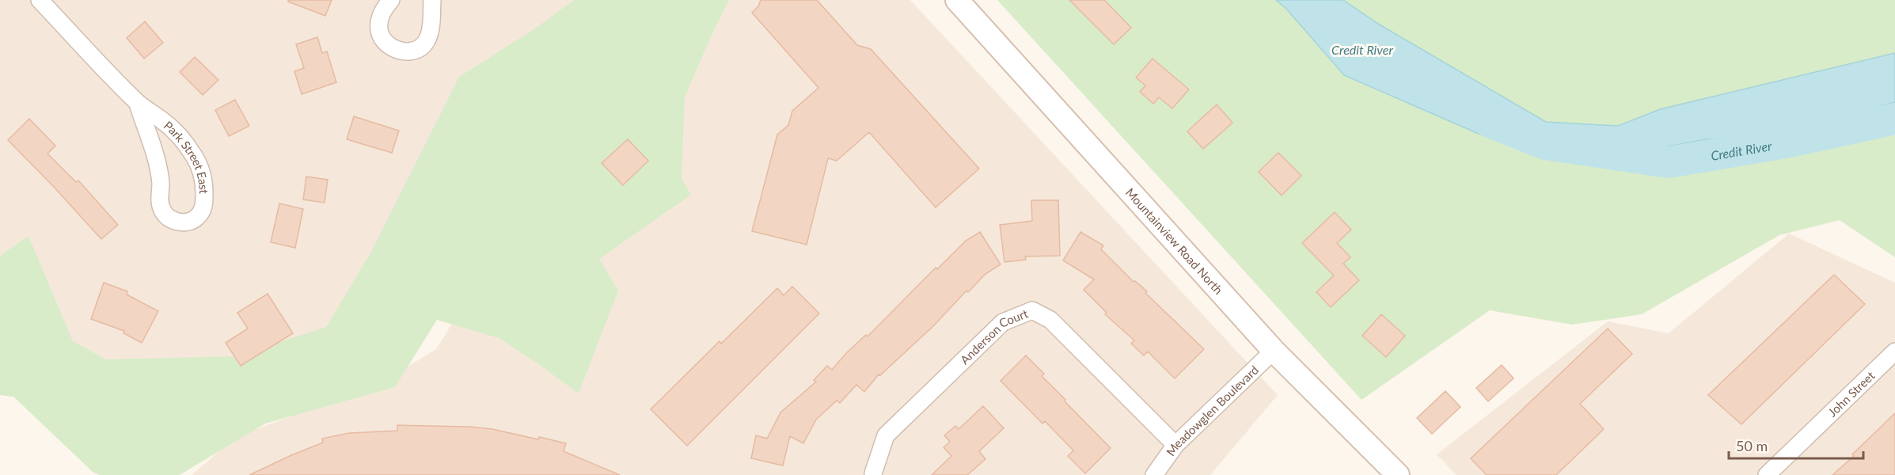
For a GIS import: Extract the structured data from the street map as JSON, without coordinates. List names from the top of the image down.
{
  "streets": {
    "main road": ["Mountainview Road North"],
    "street": [
      "Park Street East",
      "Anderson Court",
      "John Street",
      "Meadowglen Boulevard"
    ]
  },
  "crossings": [
    ["Mountainview Road North", "Meadowglen Boulevard"],
    ["Anderson Court", "Meadowglen Boulevard"]
  ],
  "water": ["Credit River"],
  "scale_bar": "50 m"
}
